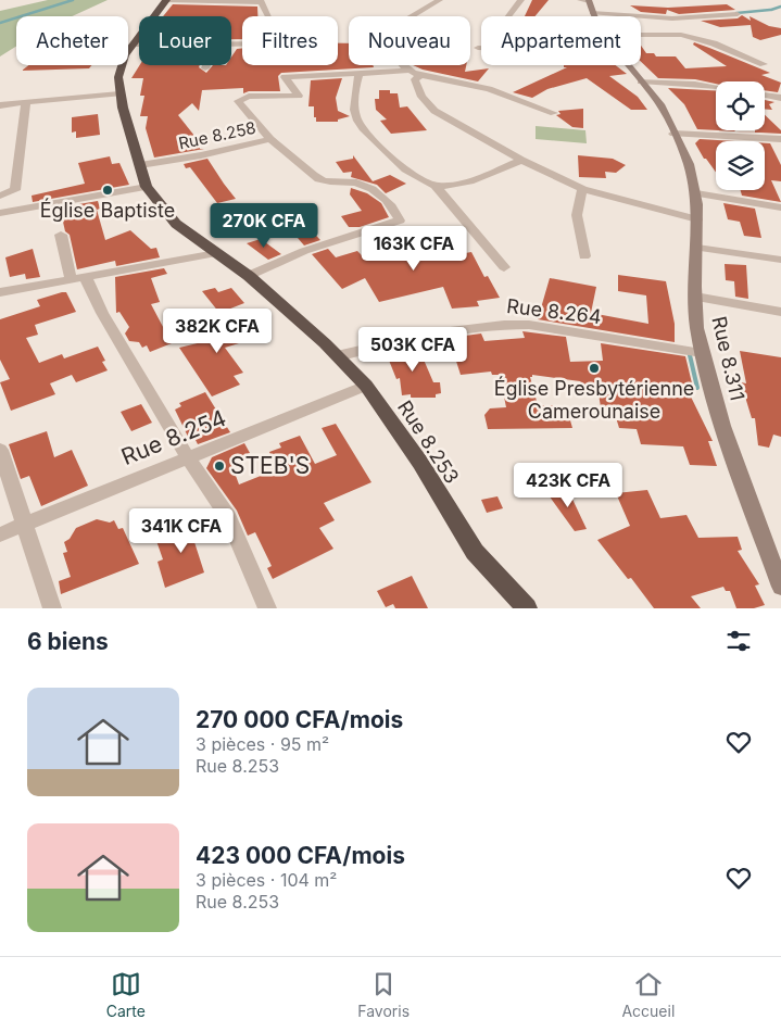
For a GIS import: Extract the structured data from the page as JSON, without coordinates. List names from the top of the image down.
{
  "streets": {
    "highway": ["Rue 8.253"],
    "main road": ["Rue 8.311"],
    "street": ["Rue 8.258", "Rue 8.264", "Rue 8.254"]
  },
  "crossings": [
    ["Rue 8.258", "Rue 8.253"],
    ["Rue 8.264", "Rue 8.311"],
    ["Rue 8.264", "Rue 8.253"],
    ["Rue 8.254", "Rue 8.253"]
  ],
  "places": ["Église Baptiste", "Église Presbytérienne Camerounaise", "STEB'S"],
  "page": {
    "chip": [
      "Acheter",
      "Louer",
      "Filtres",
      "Nouveau",
      "Appartement"
    ],
    "price": [
      "270K CFA",
      "163K CFA",
      "382K CFA",
      "503K CFA",
      "423K CFA",
      "341K CFA"
    ],
    "heading": "6 biens",
    "list": [
      {
        "name": "270 000 CFA/mois",
        "note": "3 pièces · 95 m² · Rue 8.253"
      },
      {
        "name": "423 000 CFA/mois",
        "note": "3 pièces · 104 m² · Rue 8.253"
      }
    ],
    "tabs": ["Carte", "Favoris", "Accueil"]
  }
}
